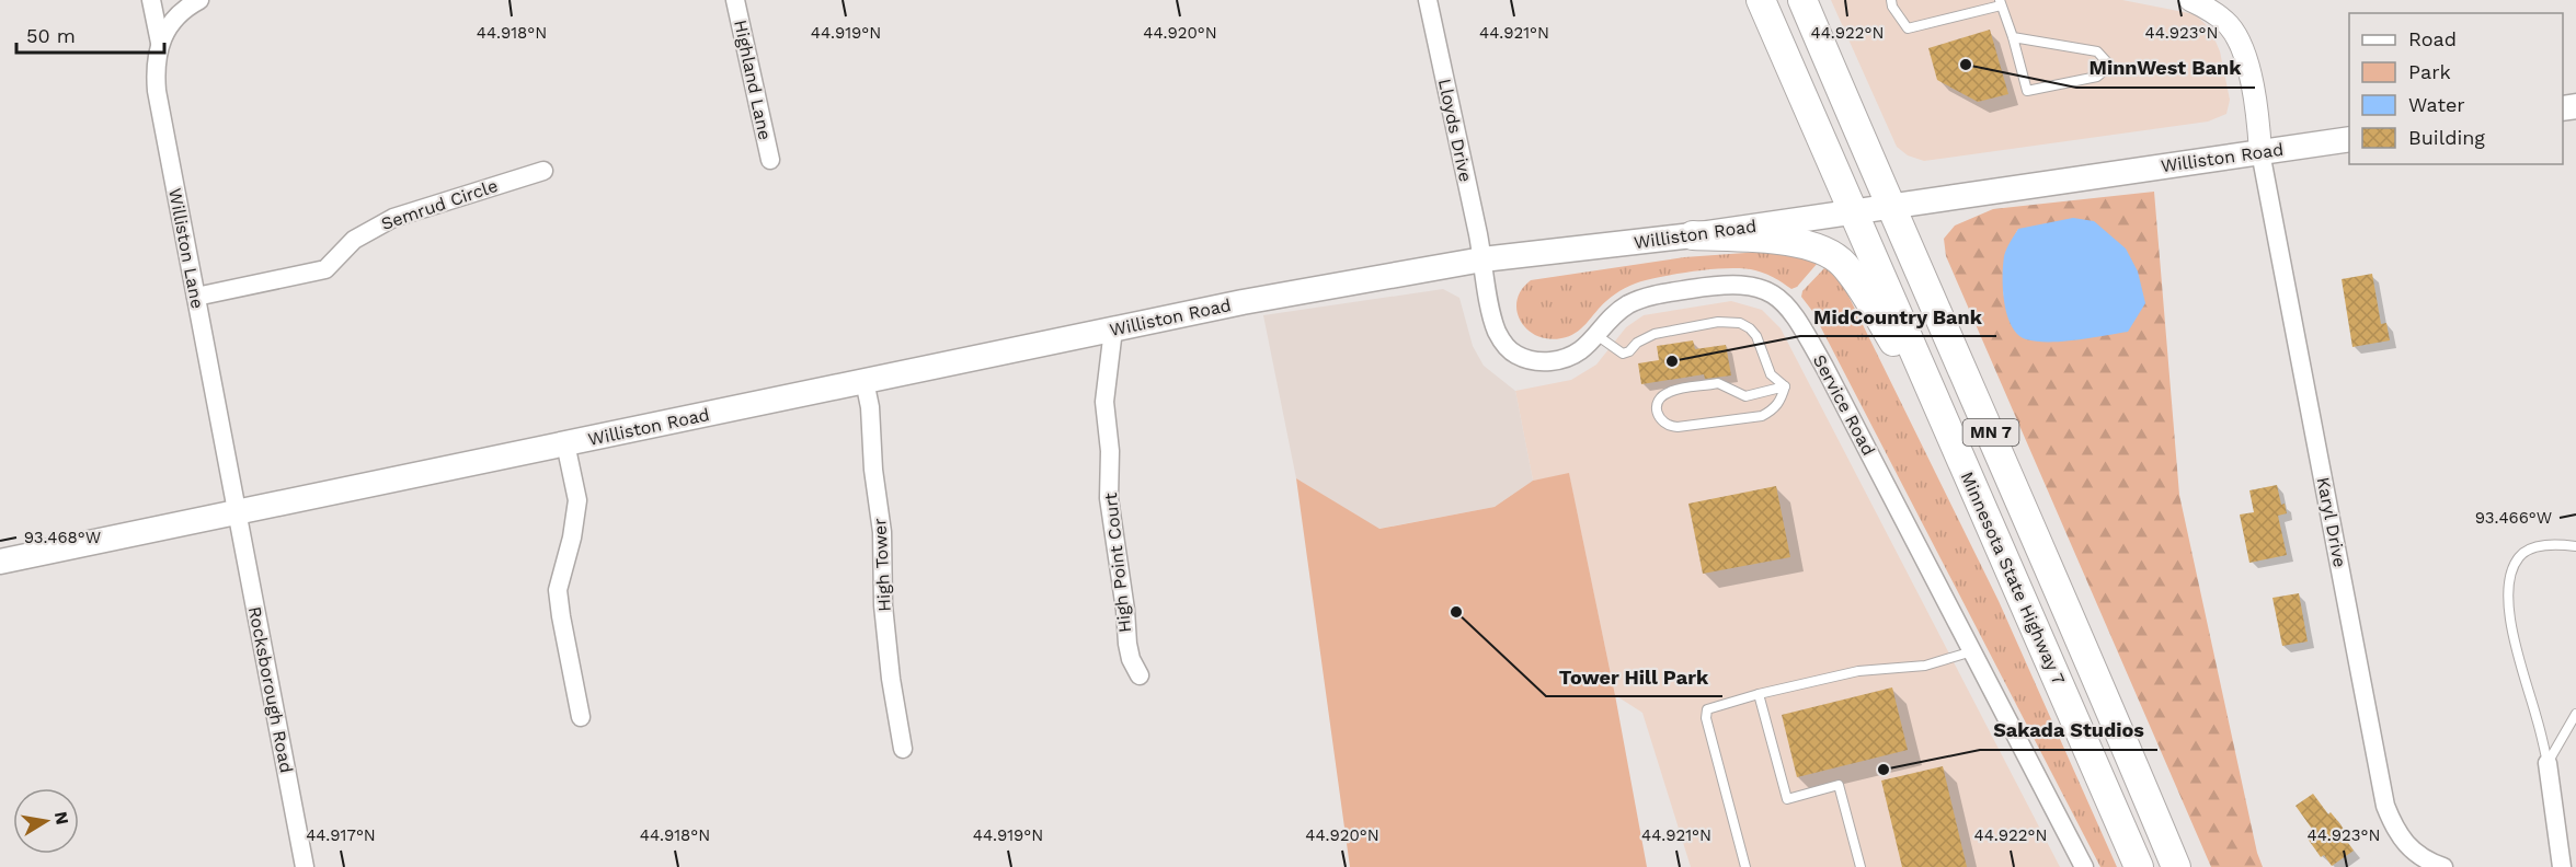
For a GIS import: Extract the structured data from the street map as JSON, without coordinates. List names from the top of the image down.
{
  "streets": {
    "main road": ["Williston Road", "MN 7", "Minnesota State Highway 7"],
    "street": [
      "Highland Lane",
      "Lloyds Drive",
      "Semrud Circle",
      "Williston Lane",
      "Service Road",
      "Karyl Drive",
      "High Point Court",
      "High Tower",
      "Rocksborough Road"
    ]
  },
  "crossings": [
    ["Lloyds Drive", "Williston Road"],
    ["Lloyds Drive", "Service Road"],
    ["Williston Road", "Williston Lane"],
    ["Williston Road", "Service Road"],
    ["Williston Road", "Karyl Drive"],
    ["Williston Road", "High Point Court"],
    ["Williston Road", "High Tower"],
    ["Williston Road", "Minnesota State Highway 7"],
    ["Williston Road", "Rocksborough Road"],
    ["Semrud Circle", "Williston Lane"],
    ["Williston Lane", "Rocksborough Road"]
  ],
  "places": [
    "MinnWest Bank",
    "MidCountry Bank",
    "Tower Hill Park",
    "Sakada Studios"
  ],
  "legend": [
    "Road",
    "Park",
    "Water",
    "Building"
  ],
  "scale_bar": "50 m",
  "north": "right",
  "coordinates": [
    "44.918°N",
    "44.919°N",
    "44.920°N",
    "44.921°N",
    "44.922°N",
    "44.923°N",
    "93.466°W",
    "93.468°W",
    "44.917°N"
  ]
}
